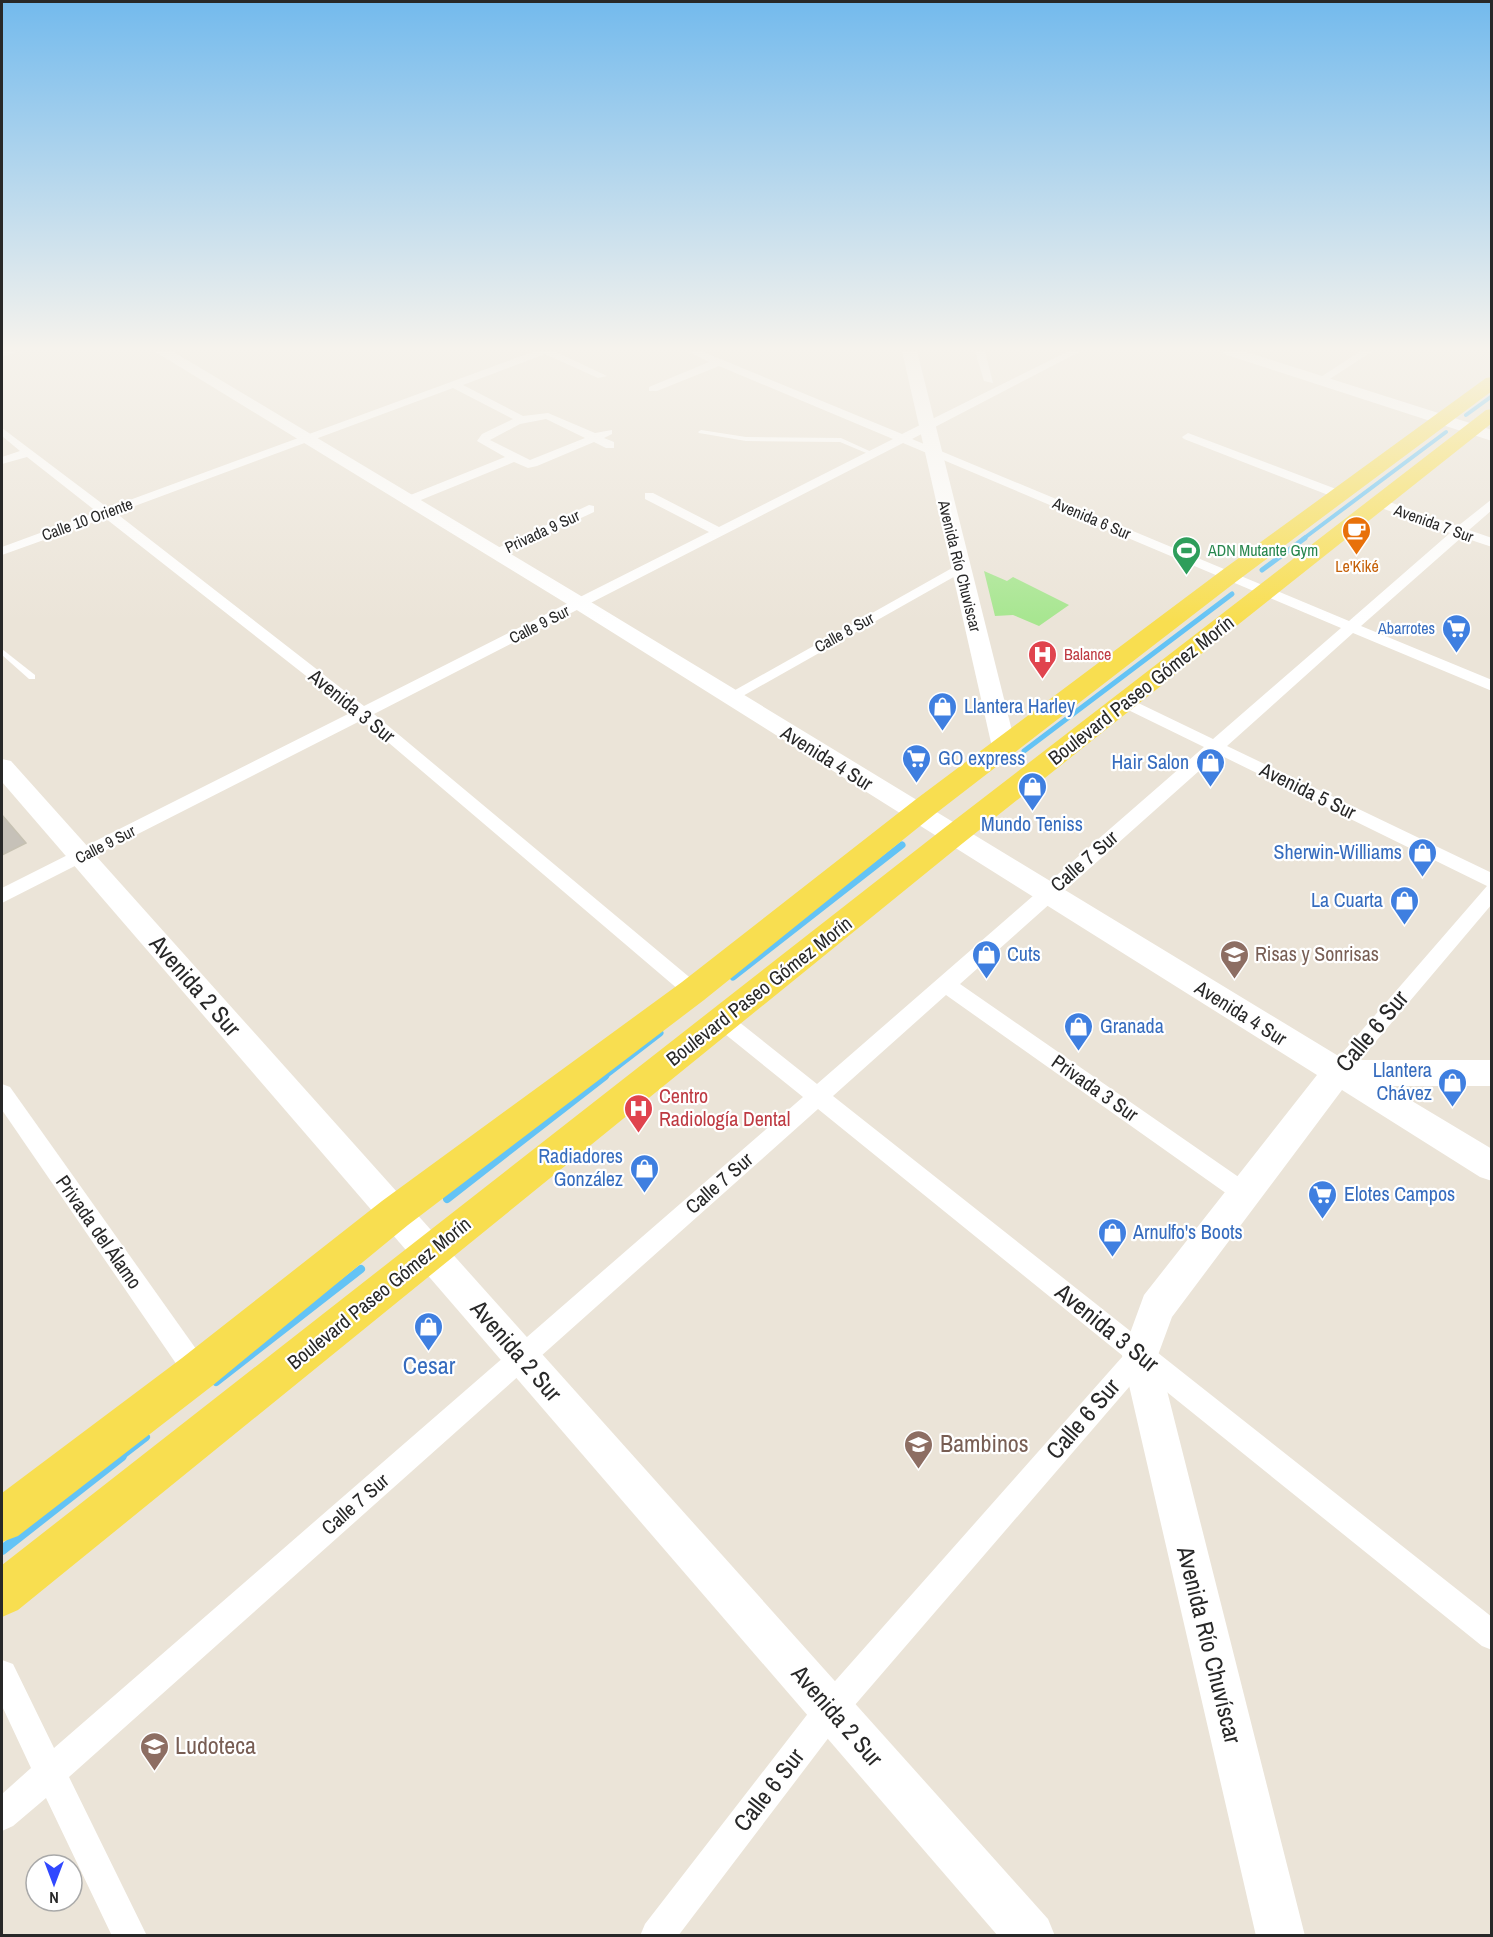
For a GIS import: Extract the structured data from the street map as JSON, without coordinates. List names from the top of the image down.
{
  "streets": {
    "main road": ["Boulevard Paseo Gómez Morín"],
    "street": [
      "Avenida 6 Sur",
      "Calle 10 Oriente",
      "Avenida 7 Sur",
      "Privada 9 Sur",
      "Avenida Río Chuviscar",
      "Calle 9 Sur",
      "Calle 8 Sur",
      "Avenida 3 Sur",
      "Avenida 4 Sur",
      "Avenida 5 Sur",
      "Calle 7 Sur",
      "Avenida 2 Sur",
      "Calle 6 Sur",
      "Privada 3 Sur",
      "Privada del Álamo",
      "Avenida Río Chuvíscar"
    ]
  },
  "crossings": [
    ["Avenida 6 Sur", "Avenida Río Chuviscar"],
    ["Avenida 6 Sur", "Boulevard Paseo Gómez Morín"],
    ["Avenida 6 Sur", "Calle 7 Sur"],
    ["Calle 10 Oriente", "Avenida 3 Sur"],
    ["Avenida 7 Sur", "Boulevard Paseo Gómez Morín"],
    ["Avenida 7 Sur", "Calle 7 Sur"],
    ["Privada 9 Sur", "Avenida 4 Sur"],
    ["Avenida Río Chuviscar", "Calle 8 Sur"],
    ["Avenida Río Chuviscar", "Boulevard Paseo Gómez Morín"],
    ["Calle 9 Sur", "Avenida 3 Sur"],
    ["Calle 9 Sur", "Avenida 4 Sur"],
    ["Calle 9 Sur", "Avenida 2 Sur"],
    ["Calle 8 Sur", "Avenida 4 Sur"],
    ["Boulevard Paseo Gómez Morín", "Avenida 3 Sur"],
    ["Boulevard Paseo Gómez Morín", "Avenida 4 Sur"],
    ["Boulevard Paseo Gómez Morín", "Avenida 5 Sur"],
    ["Boulevard Paseo Gómez Morín", "Avenida 2 Sur"],
    ["Boulevard Paseo Gómez Morín", "Privada del Álamo"],
    ["Avenida 3 Sur", "Calle 7 Sur"],
    ["Avenida 3 Sur", "Calle 6 Sur"],
    ["Avenida 3 Sur", "Avenida Río Chuvíscar"],
    ["Avenida 4 Sur", "Calle 7 Sur"],
    ["Avenida 4 Sur", "Calle 6 Sur"],
    ["Avenida 5 Sur", "Calle 7 Sur"],
    ["Calle 7 Sur", "Avenida 2 Sur"],
    ["Calle 7 Sur", "Privada 3 Sur"],
    ["Avenida 2 Sur", "Calle 6 Sur"],
    ["Calle 6 Sur", "Privada 3 Sur"],
    ["Calle 6 Sur", "Avenida Río Chuvíscar"]
  ],
  "places": {
    "cafe": ["Le'Kiké"],
    "sports": ["ADN Mutante Gym"],
    "supermarket": ["Abarrotes", "GO express", "Elotes Campos"],
    "hospital": ["Balance", "Centro Radiología Dental"],
    "shop": [
      "Llantera Harley",
      "Hair Salon",
      "Mundo Teniss",
      "Sherwin-Williams",
      "La Cuarta",
      "Cuts",
      "Granada",
      "Llantera Chávez",
      "Radiadores González",
      "Arnulfo's Boots",
      "Cesar"
    ],
    "school or university": ["Risas y Sonrisas", "Bambinos", "Ludoteca"]
  },
  "north": "bottom"
}
